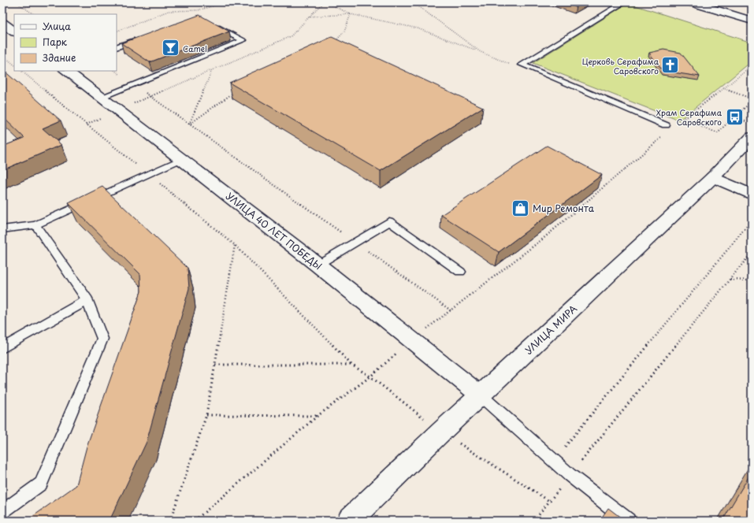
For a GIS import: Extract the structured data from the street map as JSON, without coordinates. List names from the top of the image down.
{
  "streets": {
    "street": ["УЛИЦА 40 ЛЕТ ПОБЕДЫ", "УЛИЦА МИРА"]
  },
  "crossings": [
    ["УЛИЦА 40 ЛЕТ ПОБЕДЫ", "УЛИЦА МИРА"]
  ],
  "places": {
    "bar": ["Camel"],
    "church": ["Церковь Серафима Саровского"],
    "bus stop": ["Храм Серафима Саровского"],
    "shop": ["Мир Ремонта"]
  },
  "legend": ["Улица", "Парк", "Здание"]
}
